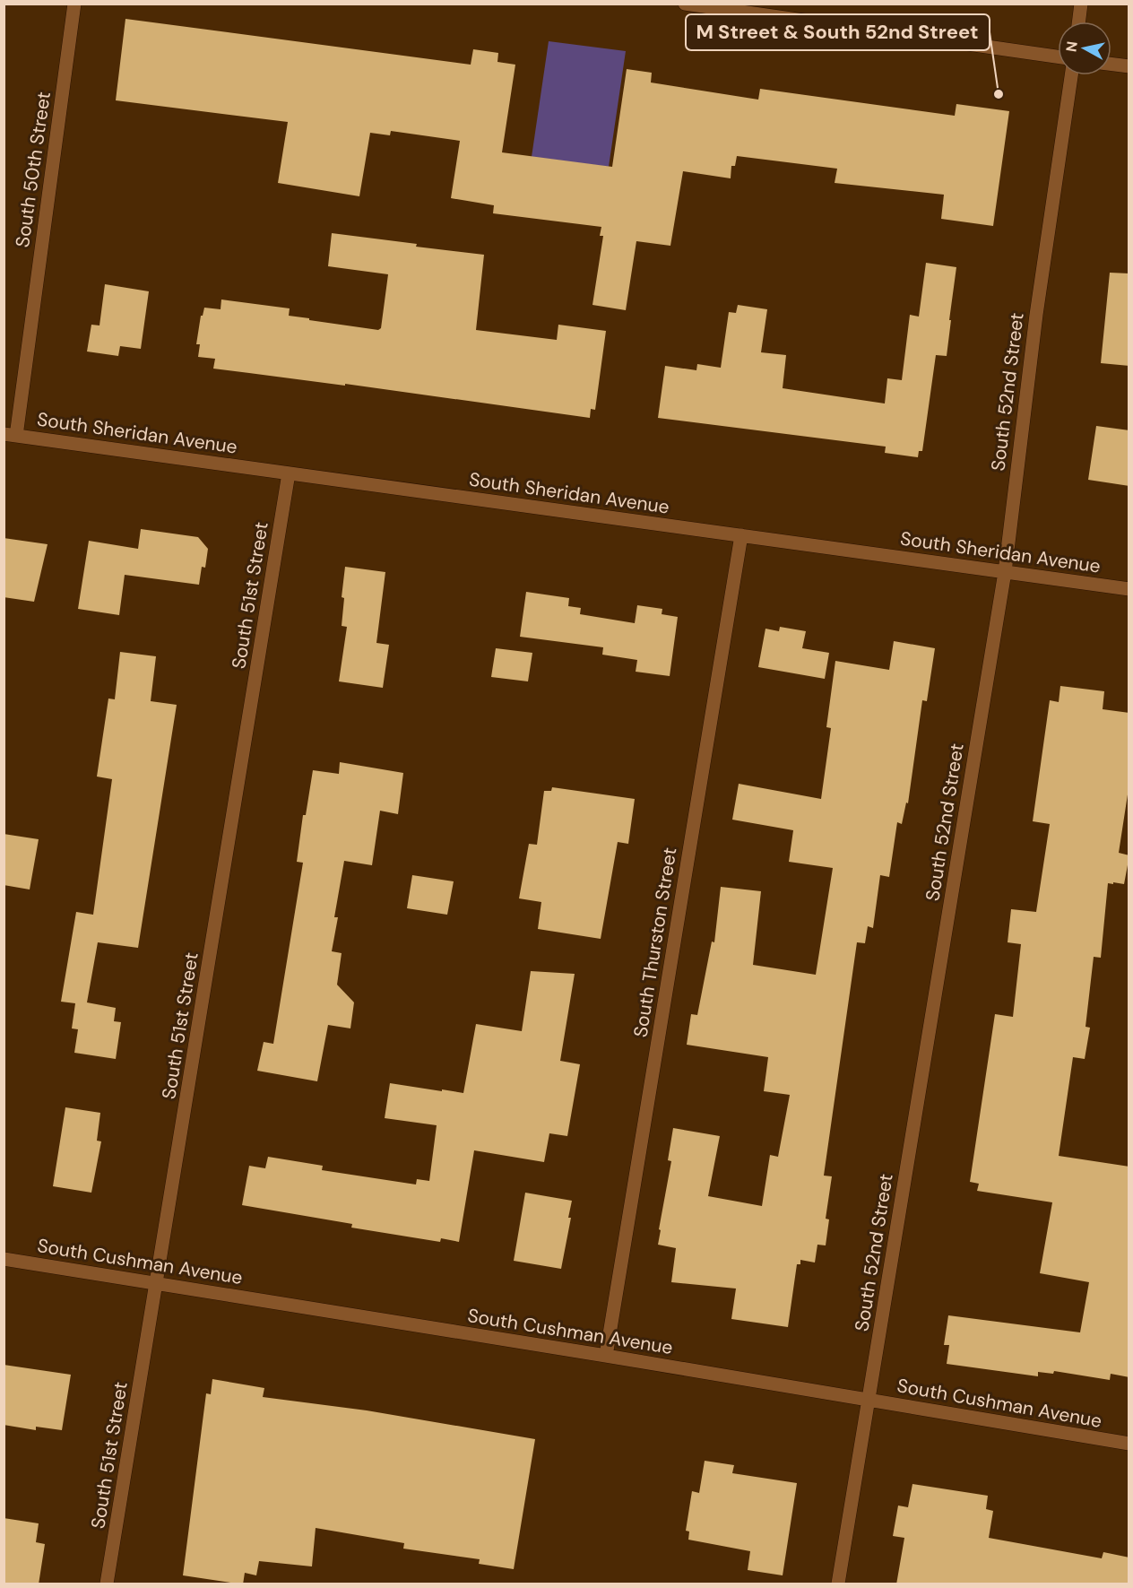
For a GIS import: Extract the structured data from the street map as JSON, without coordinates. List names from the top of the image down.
{
  "streets": {
    "street": [
      "South 50th Street",
      "South 52nd Street",
      "South Sheridan Avenue",
      "South 51st Street",
      "South Thurston Street",
      "South Cushman Avenue"
    ]
  },
  "crossings": [
    ["South 50th Street", "South Sheridan Avenue"],
    ["South 52nd Street", "South Sheridan Avenue"],
    ["South 52nd Street", "South Cushman Avenue"],
    ["South Sheridan Avenue", "South 51st Street"],
    ["South Sheridan Avenue", "South Thurston Street"],
    ["South 51st Street", "South Cushman Avenue"],
    ["South Thurston Street", "South Cushman Avenue"]
  ],
  "places": ["M Street & South 52nd Street"],
  "north": "left"
}
